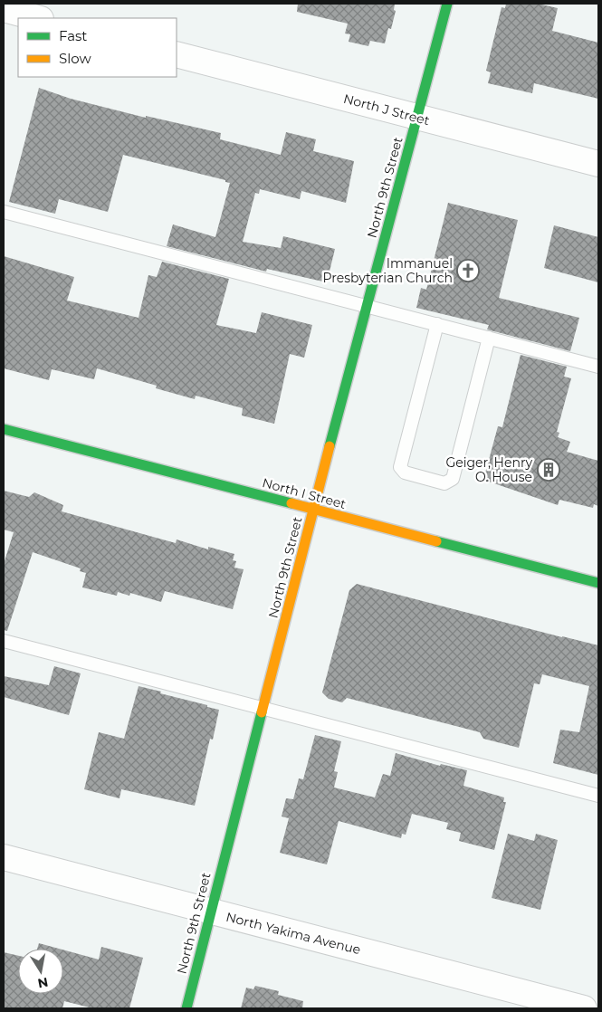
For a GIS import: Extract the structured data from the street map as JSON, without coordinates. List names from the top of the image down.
{
  "streets": {
    "street": [
      "North J Street",
      "North 9th Street",
      "North I Street",
      "North Yakima Avenue"
    ]
  },
  "crossings": [
    ["North J Street", "North 9th Street"],
    ["North 9th Street", "North I Street"],
    ["North 9th Street", "North Yakima Avenue"]
  ],
  "places": {
    "church": ["Immanuel Presbyterian Church"],
    "building": ["Geiger, Henry O. House"]
  },
  "legend": ["Fast", "Slow"],
  "north": "bottom"
}
